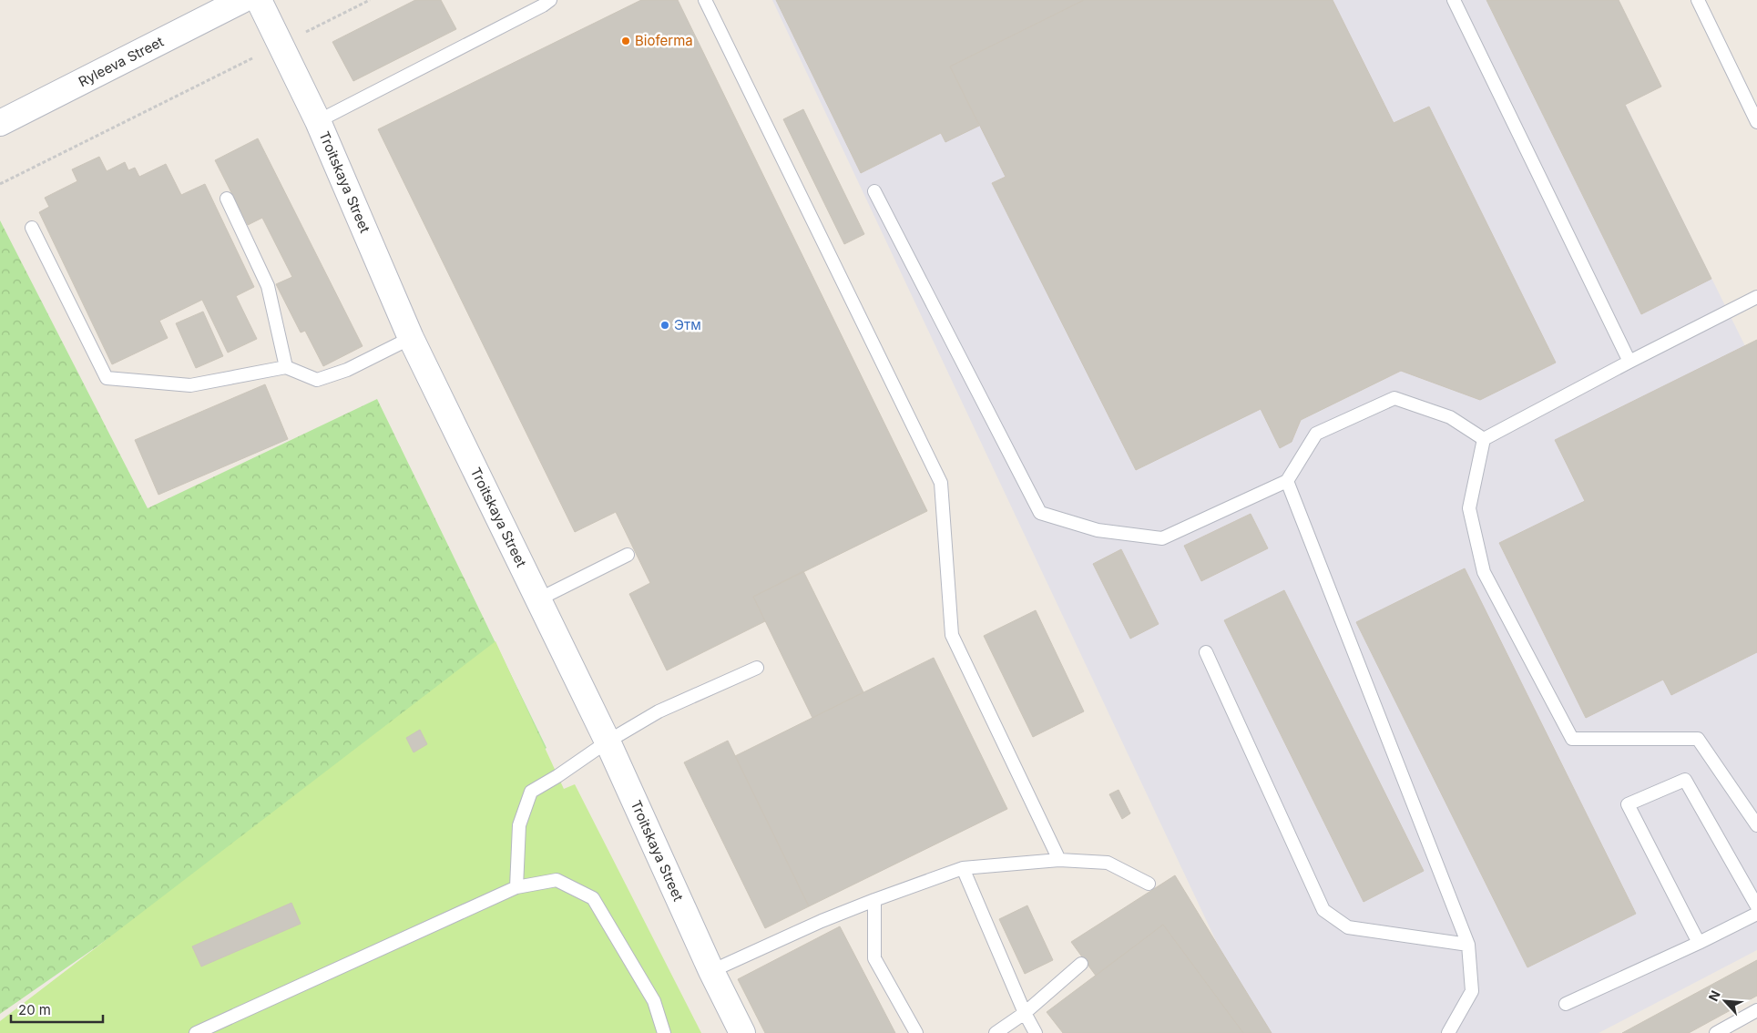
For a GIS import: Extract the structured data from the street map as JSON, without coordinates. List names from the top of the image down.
{
  "streets": {
    "street": ["Ryleeva Street", "Troitskaya Street"]
  },
  "places": ["Bioferma", "Этм"],
  "scale_bar": "20 m",
  "north": "top left"
}
